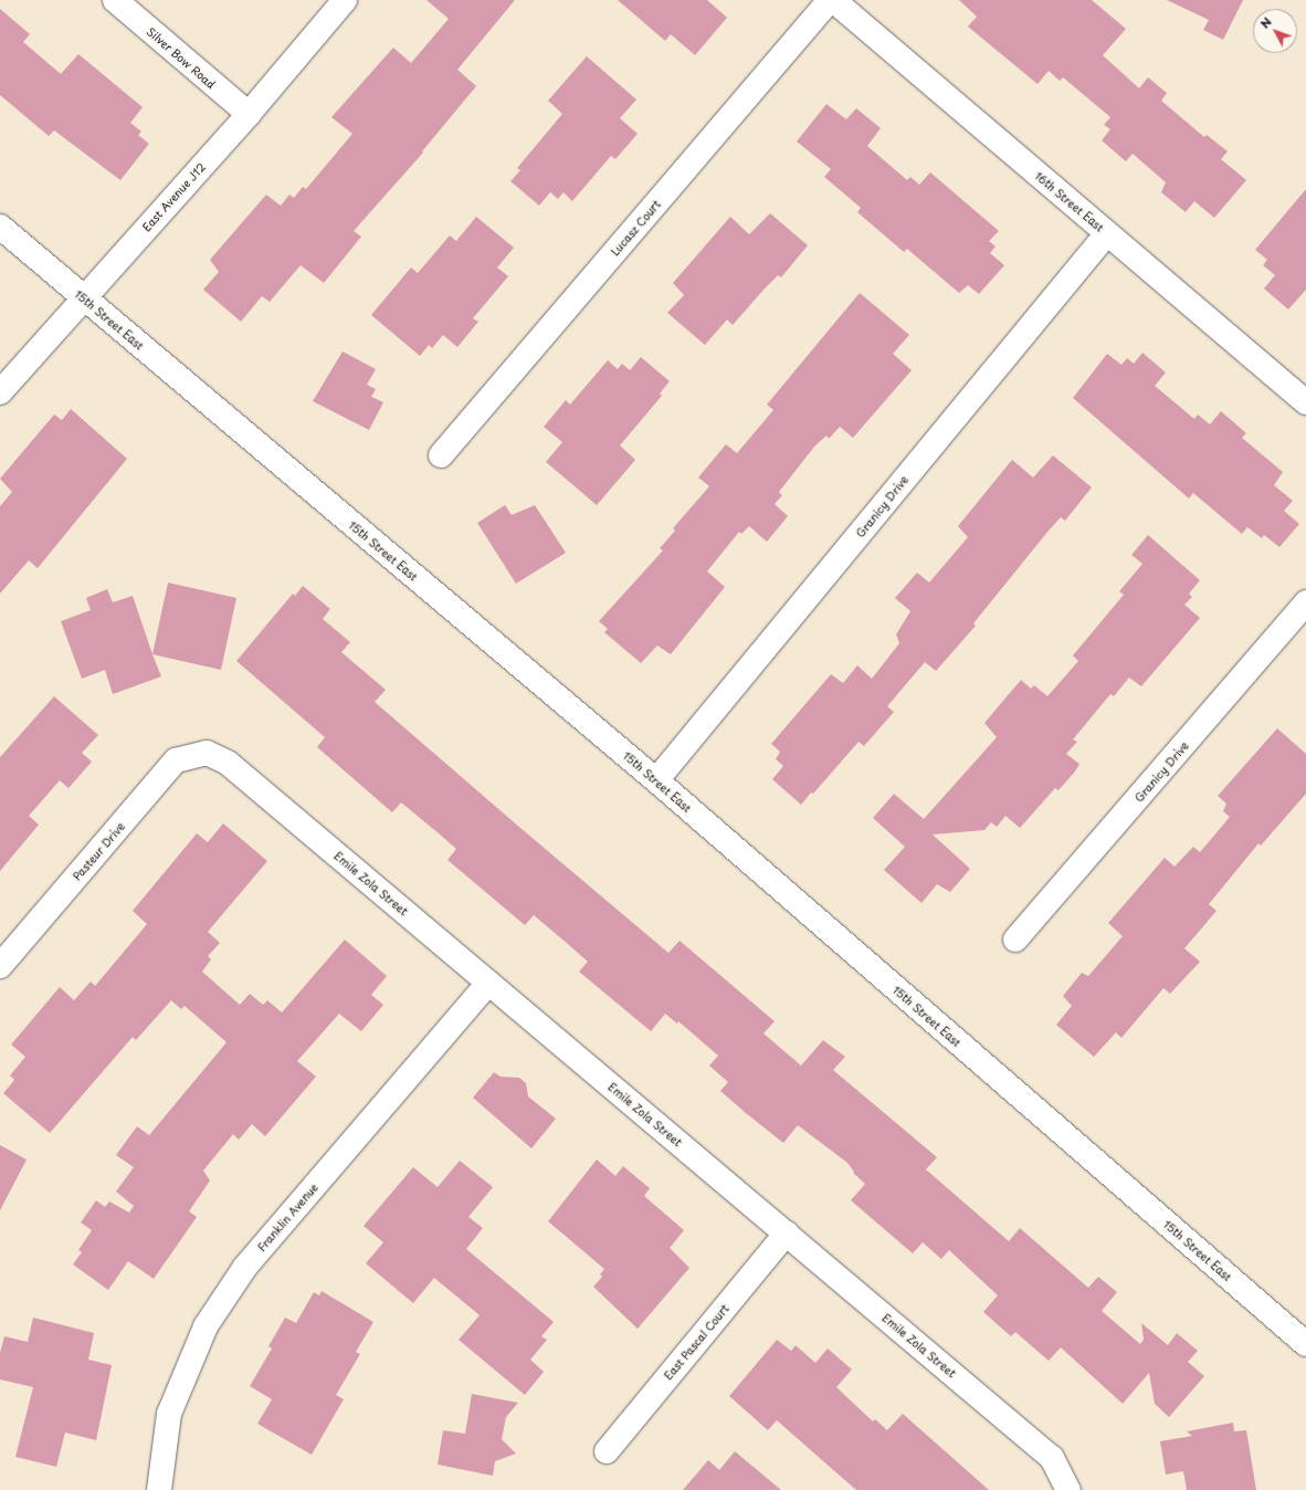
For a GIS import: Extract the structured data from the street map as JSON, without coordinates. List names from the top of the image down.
{
  "streets": {
    "street": [
      "Silver Bow Road",
      "East Avenue J12",
      "16th Street East",
      "Lucasz Court",
      "15th Street East",
      "Granicy Drive",
      "Pasteur Drive",
      "Emile Zola Street",
      "Franklin Avenue",
      "East Pascal Court"
    ]
  },
  "crossings": [
    ["Silver Bow Road", "East Avenue J12"],
    ["East Avenue J12", "15th Street East"],
    ["16th Street East", "Lucasz Court"],
    ["16th Street East", "Granicy Drive"],
    ["15th Street East", "Granicy Drive"],
    ["Pasteur Drive", "Emile Zola Street"],
    ["Emile Zola Street", "Franklin Avenue"],
    ["Emile Zola Street", "East Pascal Court"]
  ],
  "north": "top left"
}
